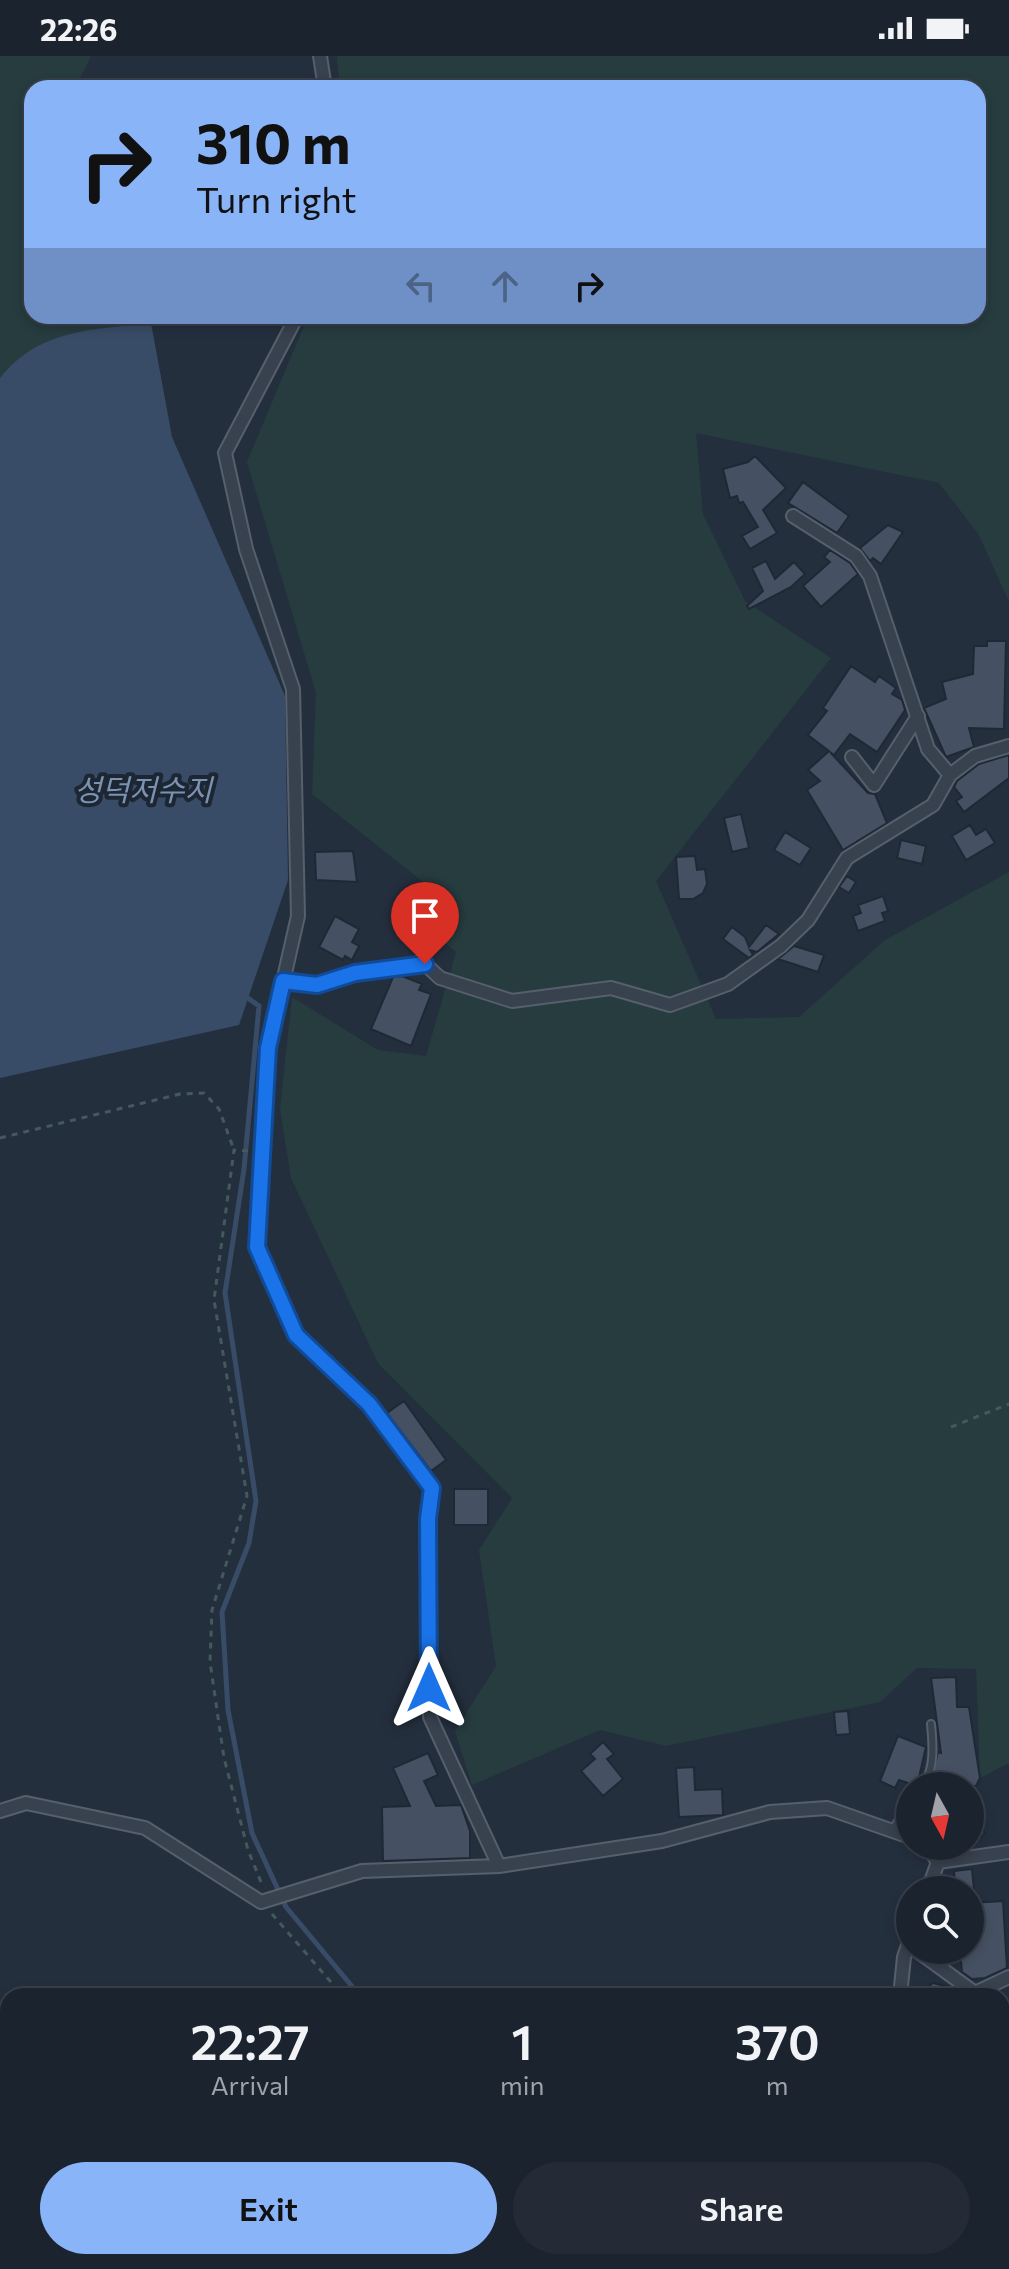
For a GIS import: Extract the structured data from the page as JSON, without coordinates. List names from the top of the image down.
{
  "water": ["성덕저수지"],
  "north": "bottom",
  "page": {
    "status": "22:26",
    "turn": ["310 m", "Turn right"],
    "eta": [
      "22:27",
      "Arrival",
      "1",
      "min",
      "370",
      "m"
    ],
    "buttons": ["Exit", "Share"]
  }
}
